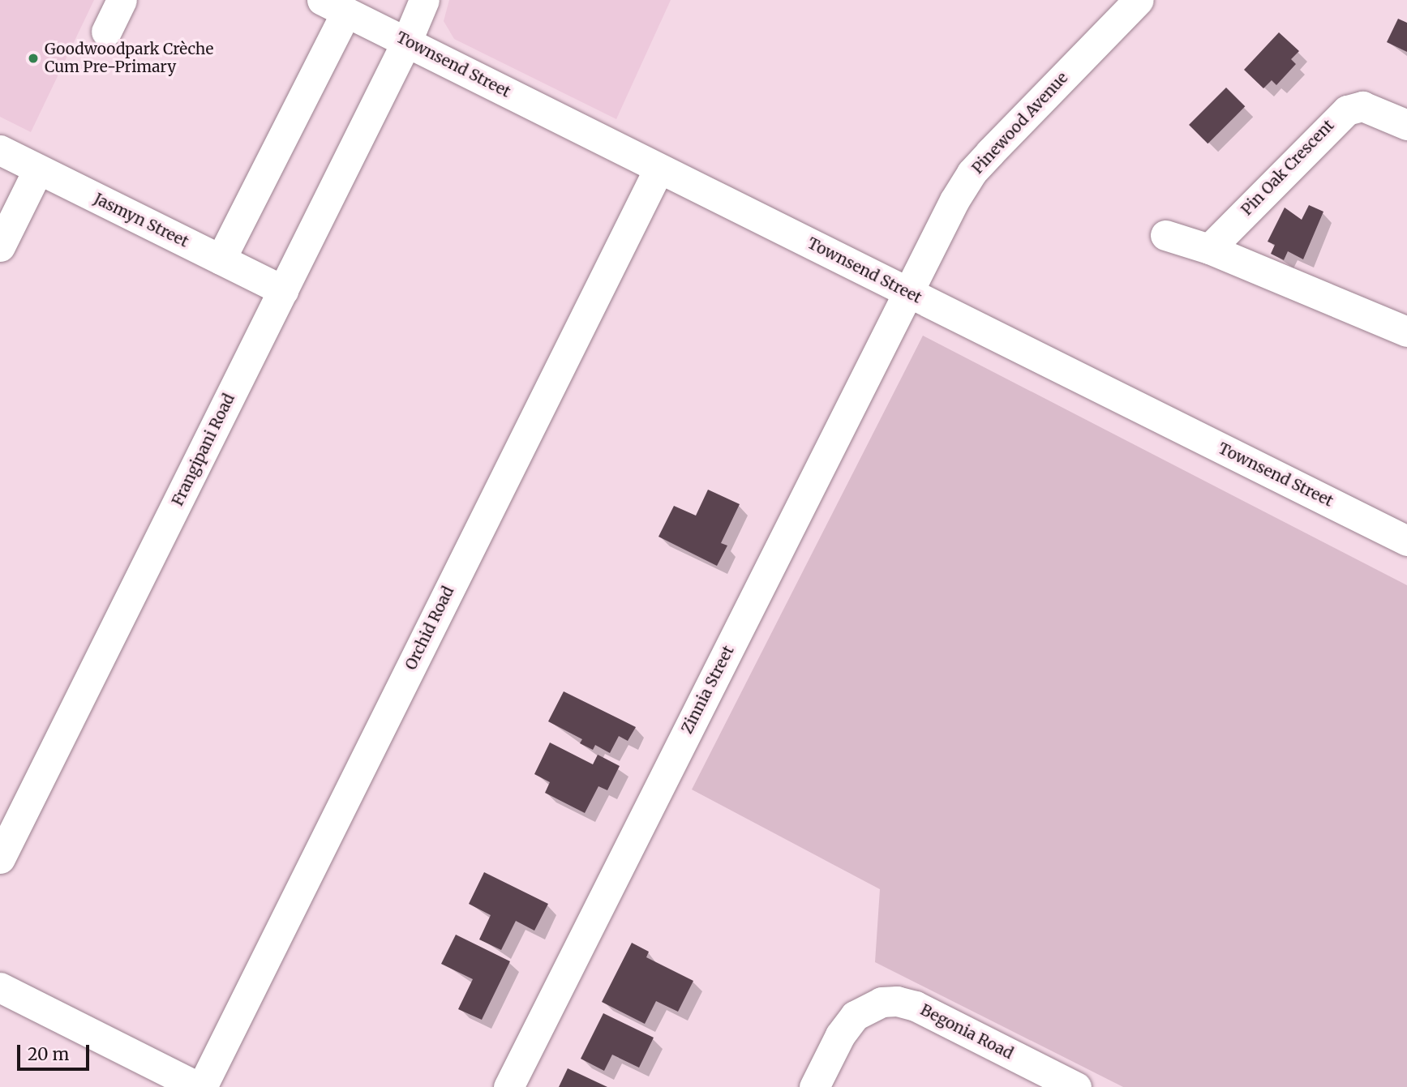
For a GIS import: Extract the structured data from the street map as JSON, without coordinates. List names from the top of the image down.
{
  "streets": {
    "street": [
      "Townsend Street",
      "Pinewood Avenue",
      "Pin Oak Crescent",
      "Jasmyn Street",
      "Frangipani Road",
      "Orchid Road",
      "Zinnia Street",
      "Begonia Road"
    ]
  },
  "crossings": [
    ["Townsend Street", "Pinewood Avenue"],
    ["Townsend Street", "Frangipani Road"],
    ["Townsend Street", "Orchid Road"],
    ["Townsend Street", "Zinnia Street"],
    ["Pinewood Avenue", "Zinnia Street"],
    ["Jasmyn Street", "Frangipani Road"]
  ],
  "places": ["Goodwoodpark Crèche Cum Pre-Primary"],
  "scale_bar": "20 m"
}
